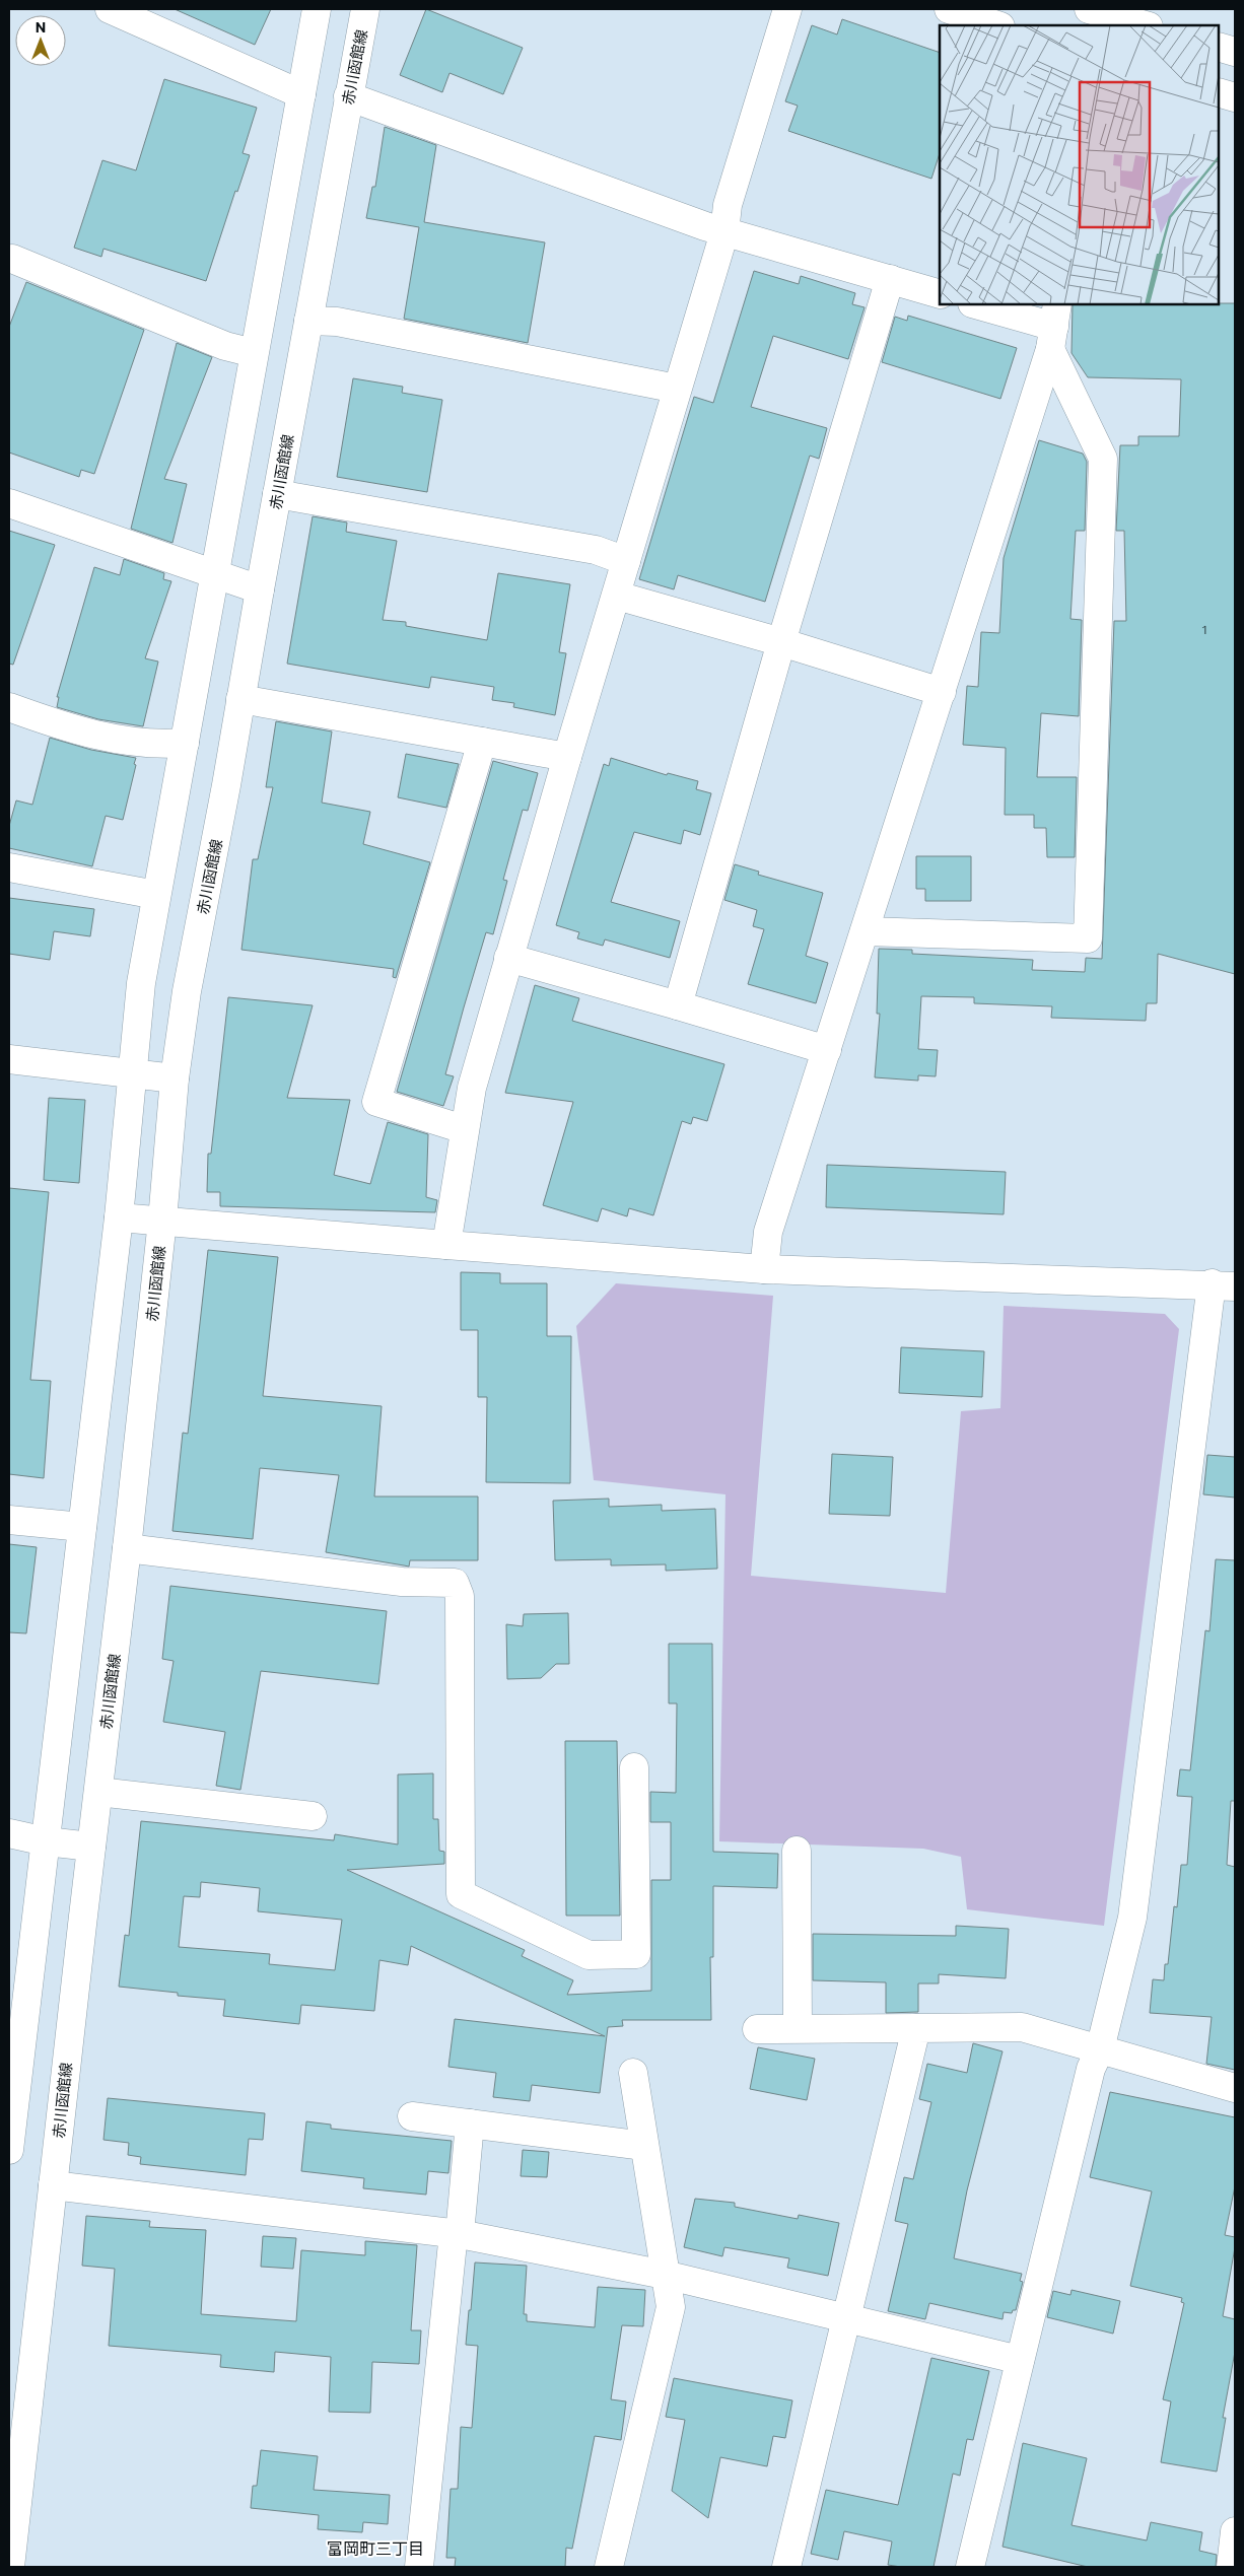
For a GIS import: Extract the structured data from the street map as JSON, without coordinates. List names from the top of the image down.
{
  "streets": {
    "street": ["赤川函館線"]
  },
  "districts": ["富岡町三丁目"],
  "house_numbers": ["1"],
  "north": "top"
}
